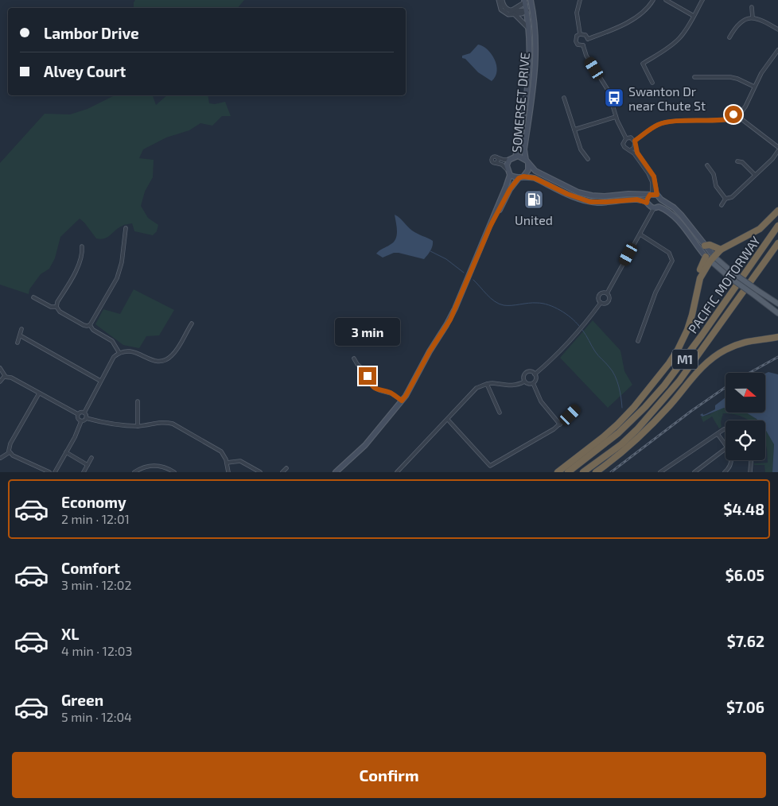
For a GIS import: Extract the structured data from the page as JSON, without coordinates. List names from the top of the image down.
{
  "streets": {
    "highway": ["PACIFIC MOTORWAY", "M1"],
    "main road": ["SOMERSET DRIVE"]
  },
  "places": {
    "bus stop": ["Swanton Dr near Chute St"],
    "fuel station": ["United"]
  },
  "north": "right",
  "page": {
    "banner": ["Lambor Drive", "Alvey Court"],
    "bubble": "3 min",
    "list": [
      {
        "name": "Economy",
        "note": "2 min · 12:01",
        "value": "$4.48"
      },
      {
        "name": "Comfort",
        "note": "3 min · 12:02",
        "value": "$6.05"
      },
      {
        "name": "XL",
        "note": "4 min · 12:03",
        "value": "$7.62"
      },
      {
        "name": "Green",
        "note": "5 min · 12:04",
        "value": "$7.06"
      }
    ],
    "buttons": "Confirm"
  }
}
